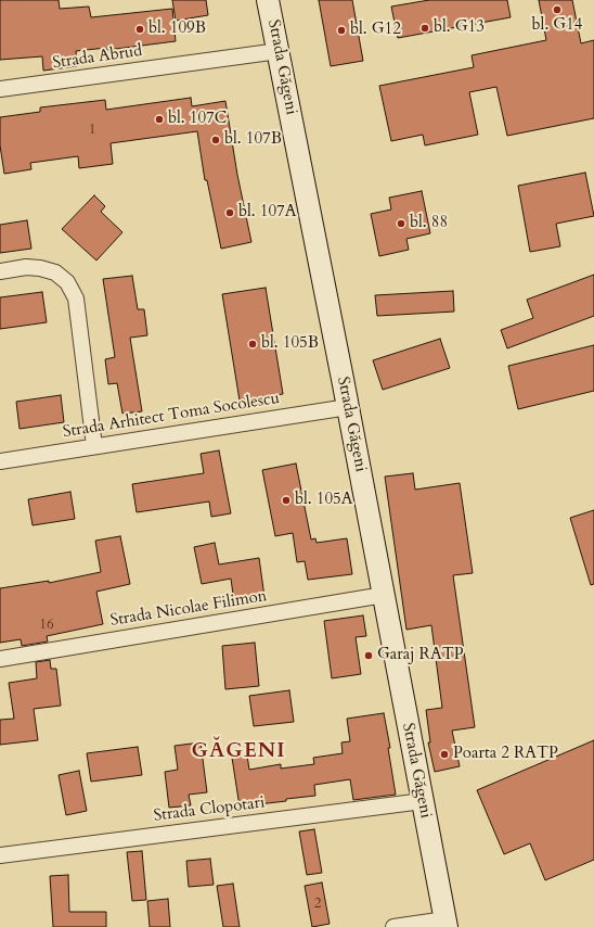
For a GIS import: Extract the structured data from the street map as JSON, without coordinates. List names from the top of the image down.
{
  "streets": {
    "main road": ["Strada Găgeni"],
    "street": [
      "Strada Abrud",
      "Strada Arhitect Toma Socolescu",
      "Strada Nicolae Filimon",
      "Strada Clopotari"
    ]
  },
  "crossings": [
    ["Strada Abrud", "Strada Găgeni"],
    ["Strada Găgeni", "Strada Arhitect Toma Socolescu"],
    ["Strada Găgeni", "Strada Nicolae Filimon"],
    ["Strada Găgeni", "Strada Clopotari"]
  ],
  "districts": ["GĂGENI"],
  "places": [
    "bl. G14",
    "bl. G13",
    "bl. 109B",
    "bl. G12",
    "bl. 107C",
    "bl. 107B",
    "bl. 107A",
    "bl. 88",
    "bl. 105B",
    "bl. 105A",
    "Garaj RATP",
    "Poarta 2 RATP"
  ],
  "house_numbers": ["1", "16", "2"]
}
